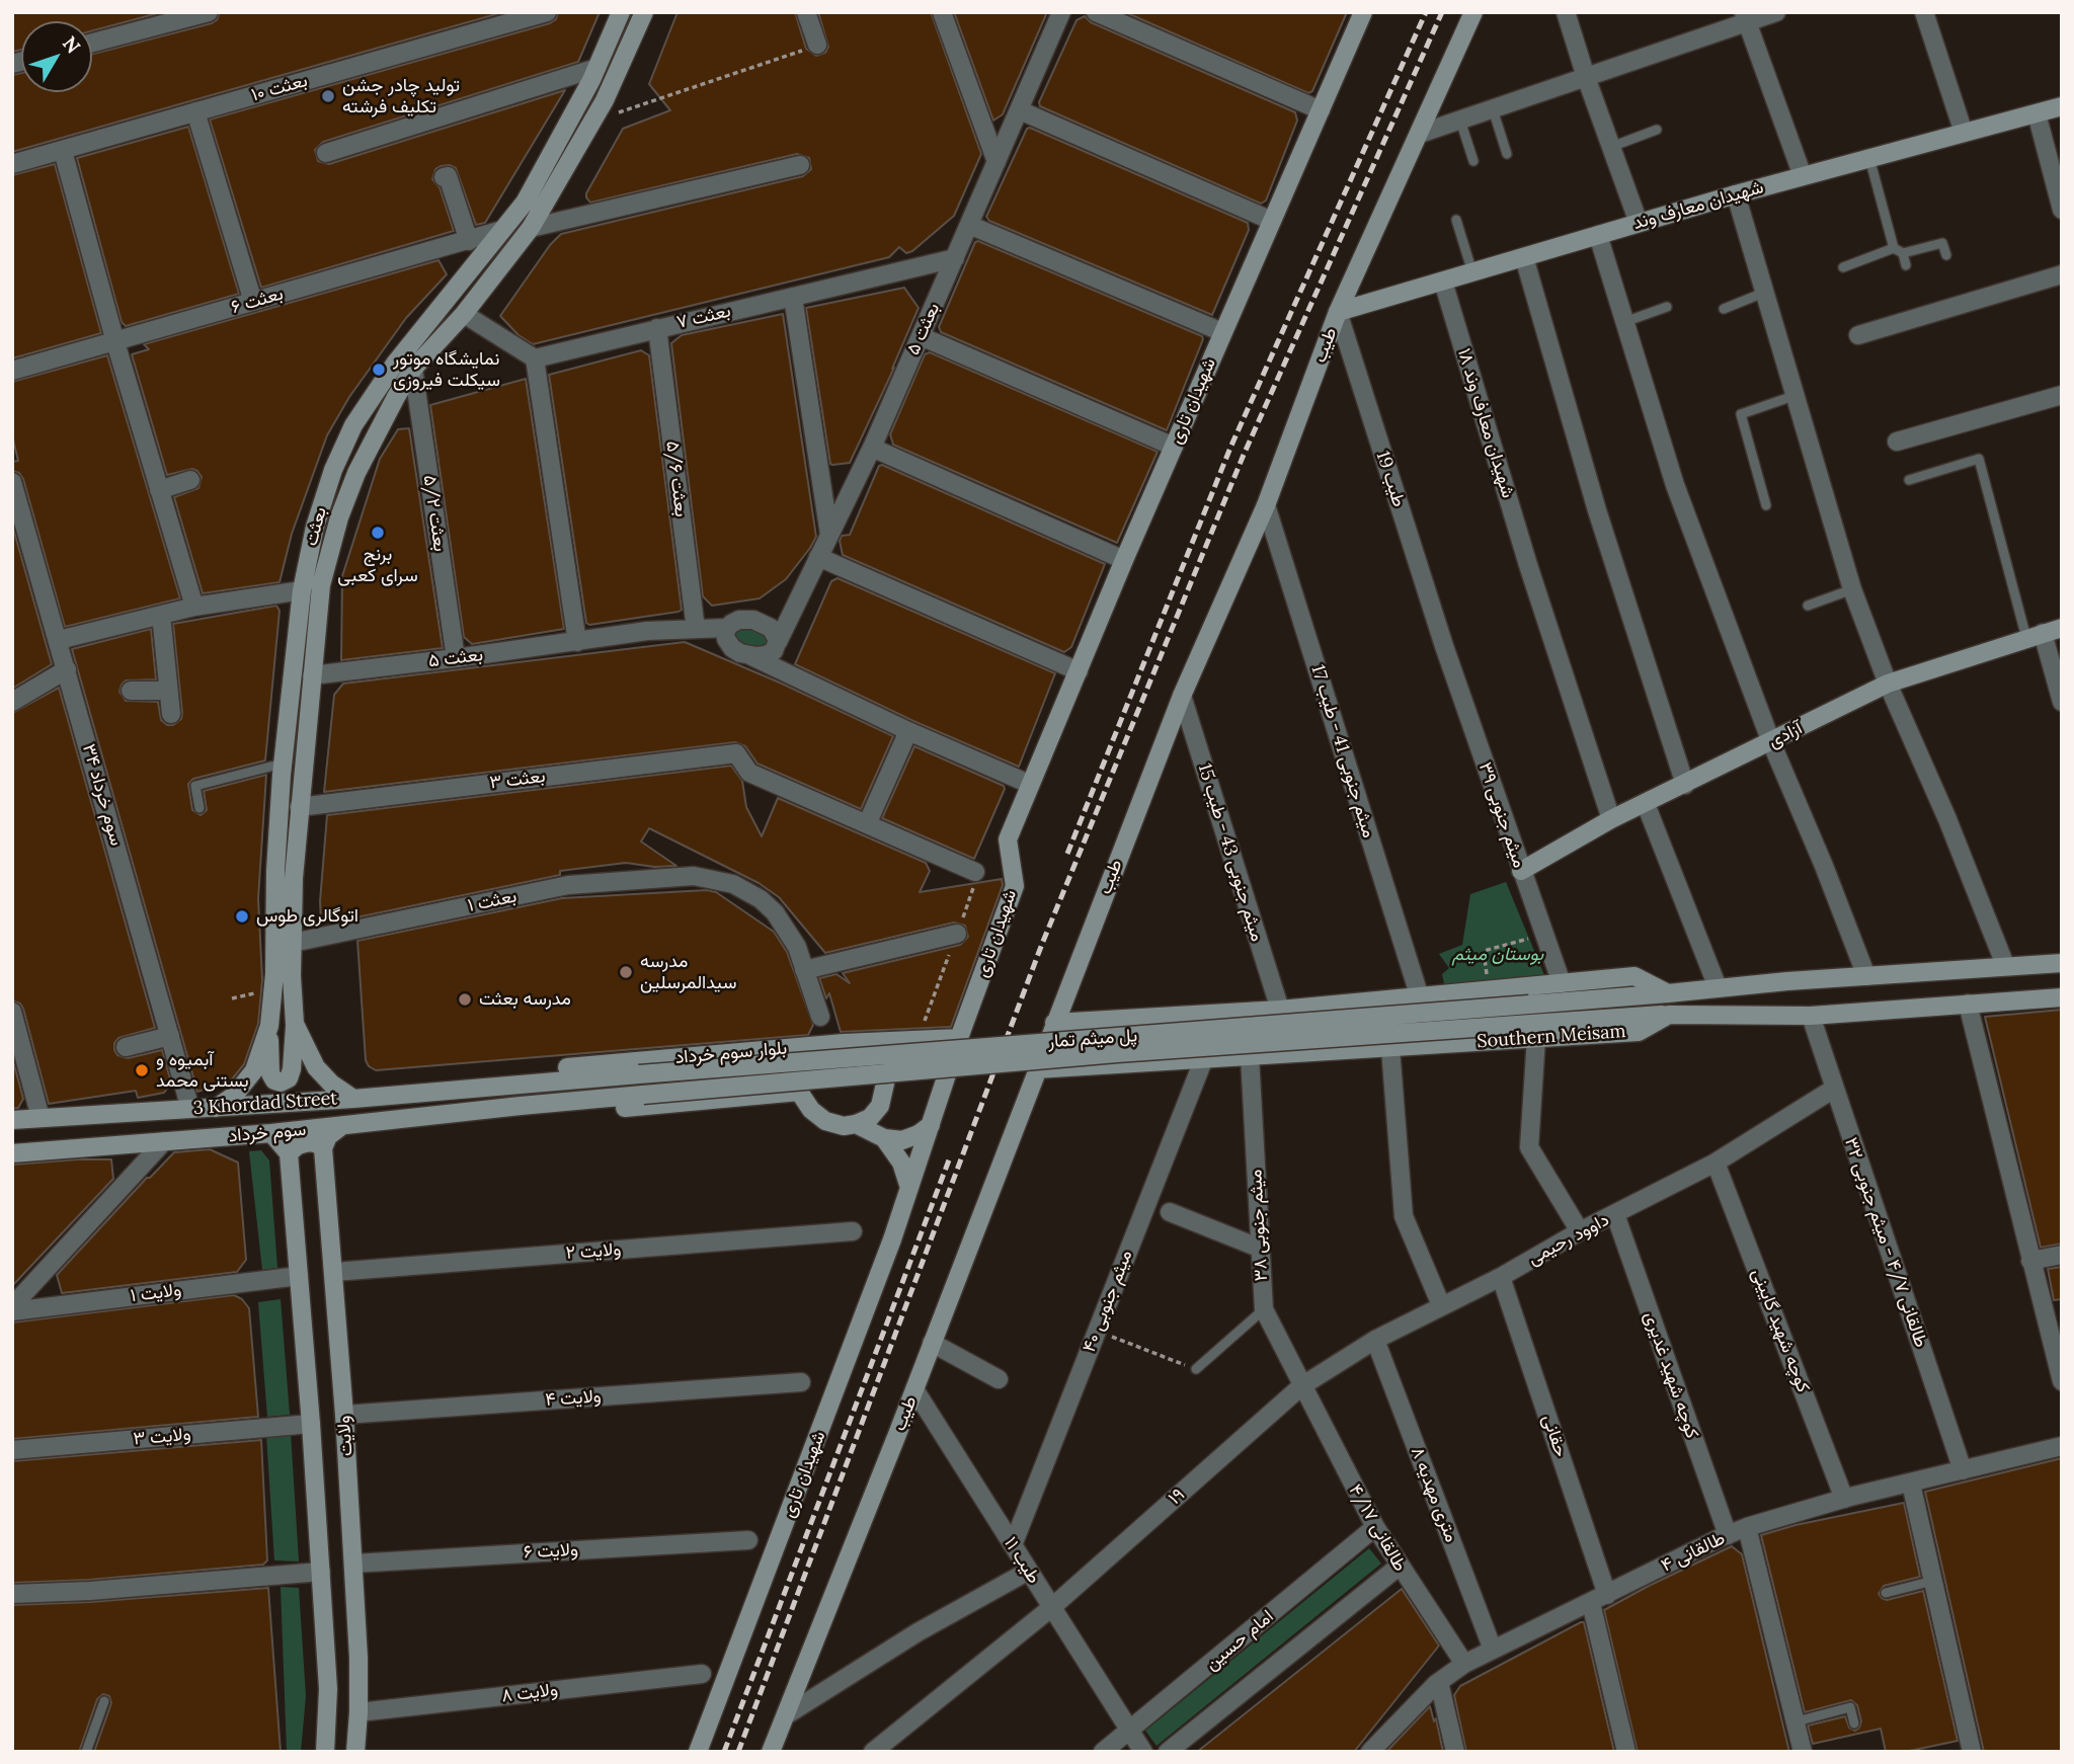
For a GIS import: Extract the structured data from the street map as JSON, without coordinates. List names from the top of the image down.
{
  "streets": {
    "main road": [
      "شهیدان معارف وند",
      "طیب",
      "شهیدان تاری",
      "بعثت",
      "آزادی",
      "Southern Meisam",
      "پل میثم تمار",
      "بلوار سوم خرداد",
      "3 Khordad Street",
      "سوم خرداد",
      "ولایت"
    ],
    "street": [
      "بعثت ۱۰",
      "بعثت ۶",
      "بعثت ۷",
      "بعثت ۵",
      "شهیدان معارف وند ۱۸",
      "بعثت ۵/۶",
      "طیب 19",
      "بعثت ۵/۲",
      "میثم جنوبی 41 - طیب 17",
      "بعثت ۳",
      "سوم خرداد ۳۴",
      "میثم جنوبی ۳۹",
      "میثم جنوبی 43 - طیب 15",
      "بعثت ۱",
      "میثم جنوبی ۳۸",
      "داوود رحیمی",
      "طالقانی ۴/۷ - میثم جنوبی ۳۲",
      "ولایت ۲",
      "ولایت ۱",
      "میثم جنوبی ۴۰",
      "کوچه شهید گایینی",
      "کوچه شهید غدیری",
      "ولایت ۴",
      "حقانی",
      "ولایت ۳",
      "۸ متری مهدیه",
      "۱۹",
      "طالقانی ۴/۱۷",
      "ولایت ۶",
      "طالقانی ۴",
      "طیب ۱۱",
      "امام حسین",
      "ولایت ۸"
    ]
  },
  "crossings": [
    ["شهیدان معارف وند", "طیب"],
    ["شهیدان معارف وند", "شهیدان معارف وند ۱۸"],
    ["شهیدان معارف وند", "طیب 19"],
    ["بعثت ۶", "بعثت"],
    ["بعثت ۷", "بعثت ۵"],
    ["بعثت ۷", "بعثت ۵/۶"],
    ["بعثت ۵", "بعثت ۵/۶"],
    ["بعثت ۵", "بعثت ۵/۲"],
    ["بعثت ۵", "بعثت"],
    ["طیب", "طیب 19"],
    ["طیب", "میثم جنوبی 41 - طیب 17"],
    ["طیب", "میثم جنوبی 43 - طیب 15"],
    ["طیب", "Southern Meisam"],
    ["طیب", "طیب ۱۱"],
    ["شهیدان تاری", "بلوار سوم خرداد"],
    ["شهیدان معارف وند ۱۸", "آزادی"],
    ["طیب 19", "میثم جنوبی ۳۹"],
    ["بعثت ۵/۲", "بعثت"],
    ["بعثت", "بعثت ۳"],
    ["بعثت", "بعثت ۱"],
    ["بعثت", "3 Khordad Street"],
    ["آزادی", "میثم جنوبی ۳۹"],
    ["سوم خرداد ۳۴", "3 Khordad Street"],
    ["Southern Meisam", "پل میثم تمار"],
    ["Southern Meisam", "میثم جنوبی ۳۸"],
    ["Southern Meisam", "میثم جنوبی ۴۰"],
    ["پل میثم تمار", "بلوار سوم خرداد"],
    ["پل میثم تمار", "3 Khordad Street"],
    ["پل میثم تمار", "سوم خرداد"],
    ["پل میثم تمار", "طالقانی ۴/۷ - میثم جنوبی ۳۲"],
    ["بلوار سوم خرداد", "3 Khordad Street"],
    ["میثم جنوبی ۳۸", "داوود رحیمی"],
    ["میثم جنوبی ۳۸", "۱۹"],
    ["میثم جنوبی ۳۸", "طالقانی ۴/۱۷"],
    ["داوود رحیمی", "طالقانی ۴/۷ - میثم جنوبی ۳۲"],
    ["داوود رحیمی", "کوچه شهید گایینی"],
    ["داوود رحیمی", "کوچه شهید غدیری"],
    ["داوود رحیمی", "حقانی"],
    ["داوود رحیمی", "۸ متری مهدیه"],
    ["داوود رحیمی", "۱۹"],
    ["داوود رحیمی", "طالقانی ۴/۱۷"],
    ["طالقانی ۴/۷ - میثم جنوبی ۳۲", "طالقانی ۴"],
    ["ولایت ۲", "ولایت"],
    ["ولایت ۱", "ولایت"],
    ["میثم جنوبی ۴۰", "طیب ۱۱"],
    ["کوچه شهید گایینی", "طالقانی ۴"],
    ["کوچه شهید غدیری", "طالقانی ۴"],
    ["ولایت ۴", "ولایت"],
    ["ولایت", "ولایت ۳"],
    ["ولایت", "ولایت ۶"],
    ["ولایت", "ولایت ۸"],
    ["حقانی", "طالقانی ۴"],
    ["۸ متری مهدیه", "طالقانی ۴"],
    ["۱۹", "طالقانی ۴/۱۷"],
    ["۱۹", "طیب ۱۱"],
    ["طالقانی ۴/۱۷", "طالقانی ۴"],
    ["طالقانی ۴/۱۷", "امام حسین"],
    ["طیب ۱۱", "امام حسین"]
  ],
  "parks": ["بوستان میثم"],
  "places": [
    "تولید چادر جشن تکلیف فرشته",
    "نمایشگاه موتور سیکلت فیروزی",
    "برنج سرای کعبی",
    "اتوگالری طوس",
    "مدرسه سیدالمرسلین",
    "مدرسه بعثت",
    "آبمیوه و بستنی محمد"
  ],
  "north": "top right"
}
